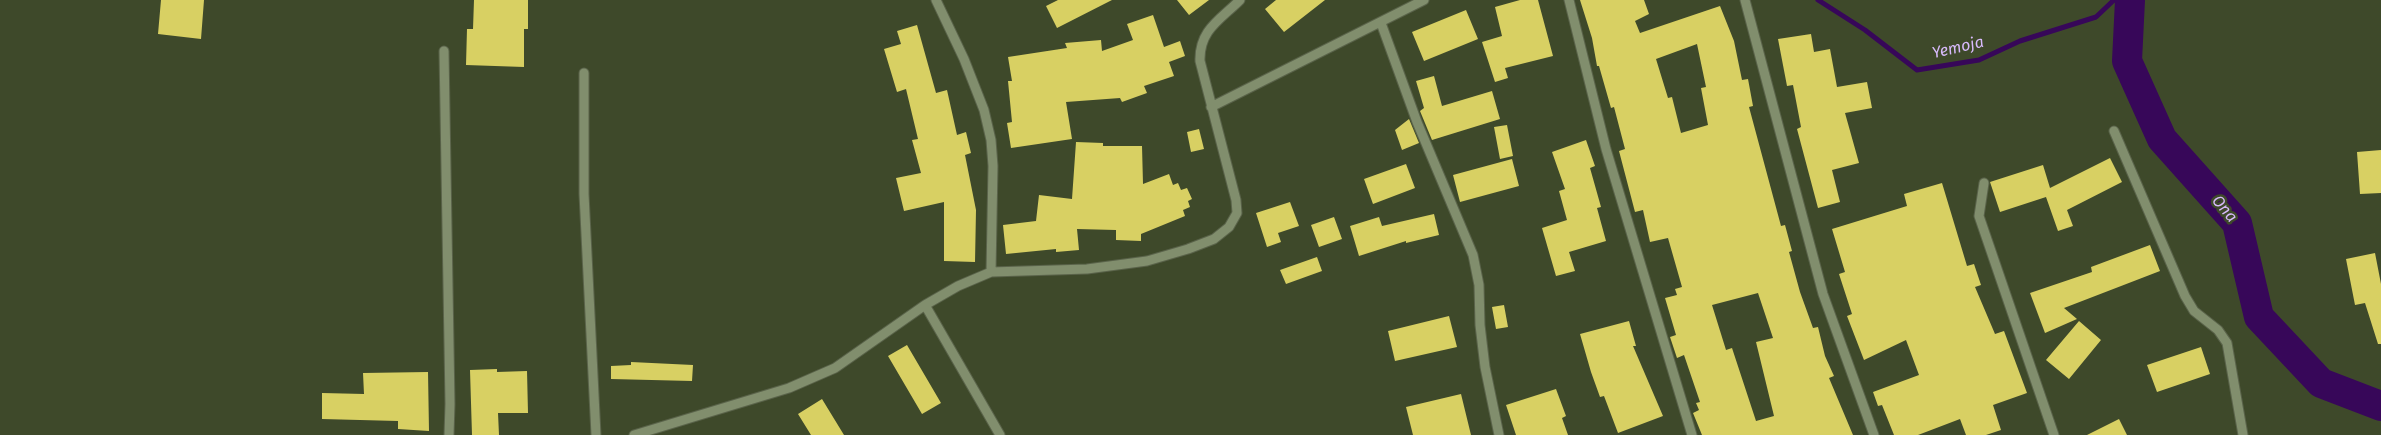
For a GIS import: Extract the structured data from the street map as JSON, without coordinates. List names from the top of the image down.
{
  "water": ["Yemoja", "Ona"]
}
